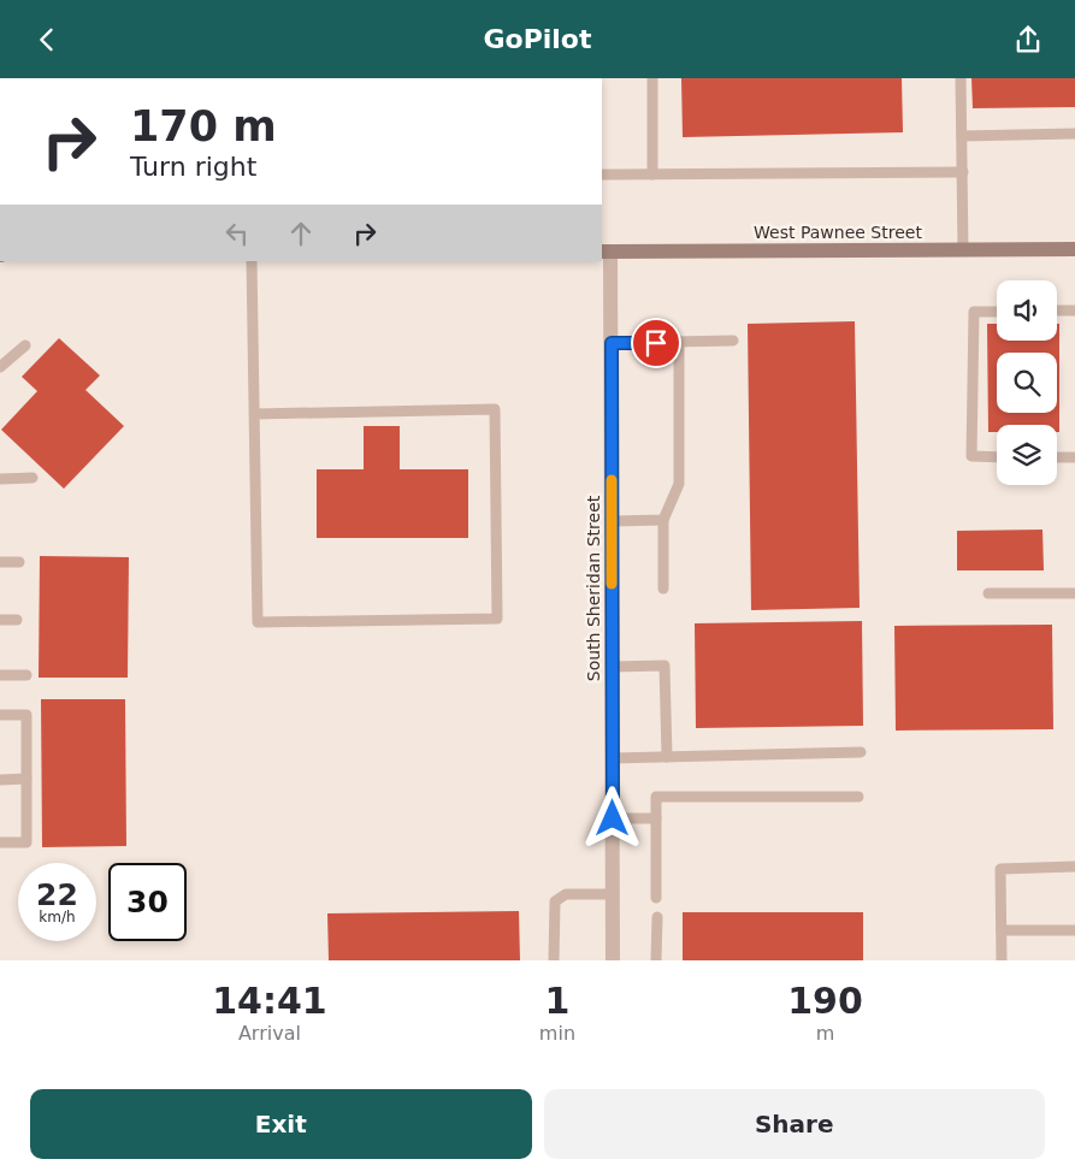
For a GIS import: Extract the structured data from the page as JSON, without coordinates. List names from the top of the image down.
{
  "streets": {
    "main road": ["West Pawnee Street"],
    "street": ["South Sheridan Street"]
  },
  "crossings": [
    ["West Pawnee Street", "South Sheridan Street"]
  ],
  "page": {
    "header": "GoPilot",
    "turn": ["170 m", "Turn right"],
    "speed": "22 km/h",
    "limit": "30",
    "eta": [
      "14:41",
      "Arrival",
      "1",
      "min",
      "190",
      "m"
    ],
    "buttons": ["Exit", "Share"]
  }
}
